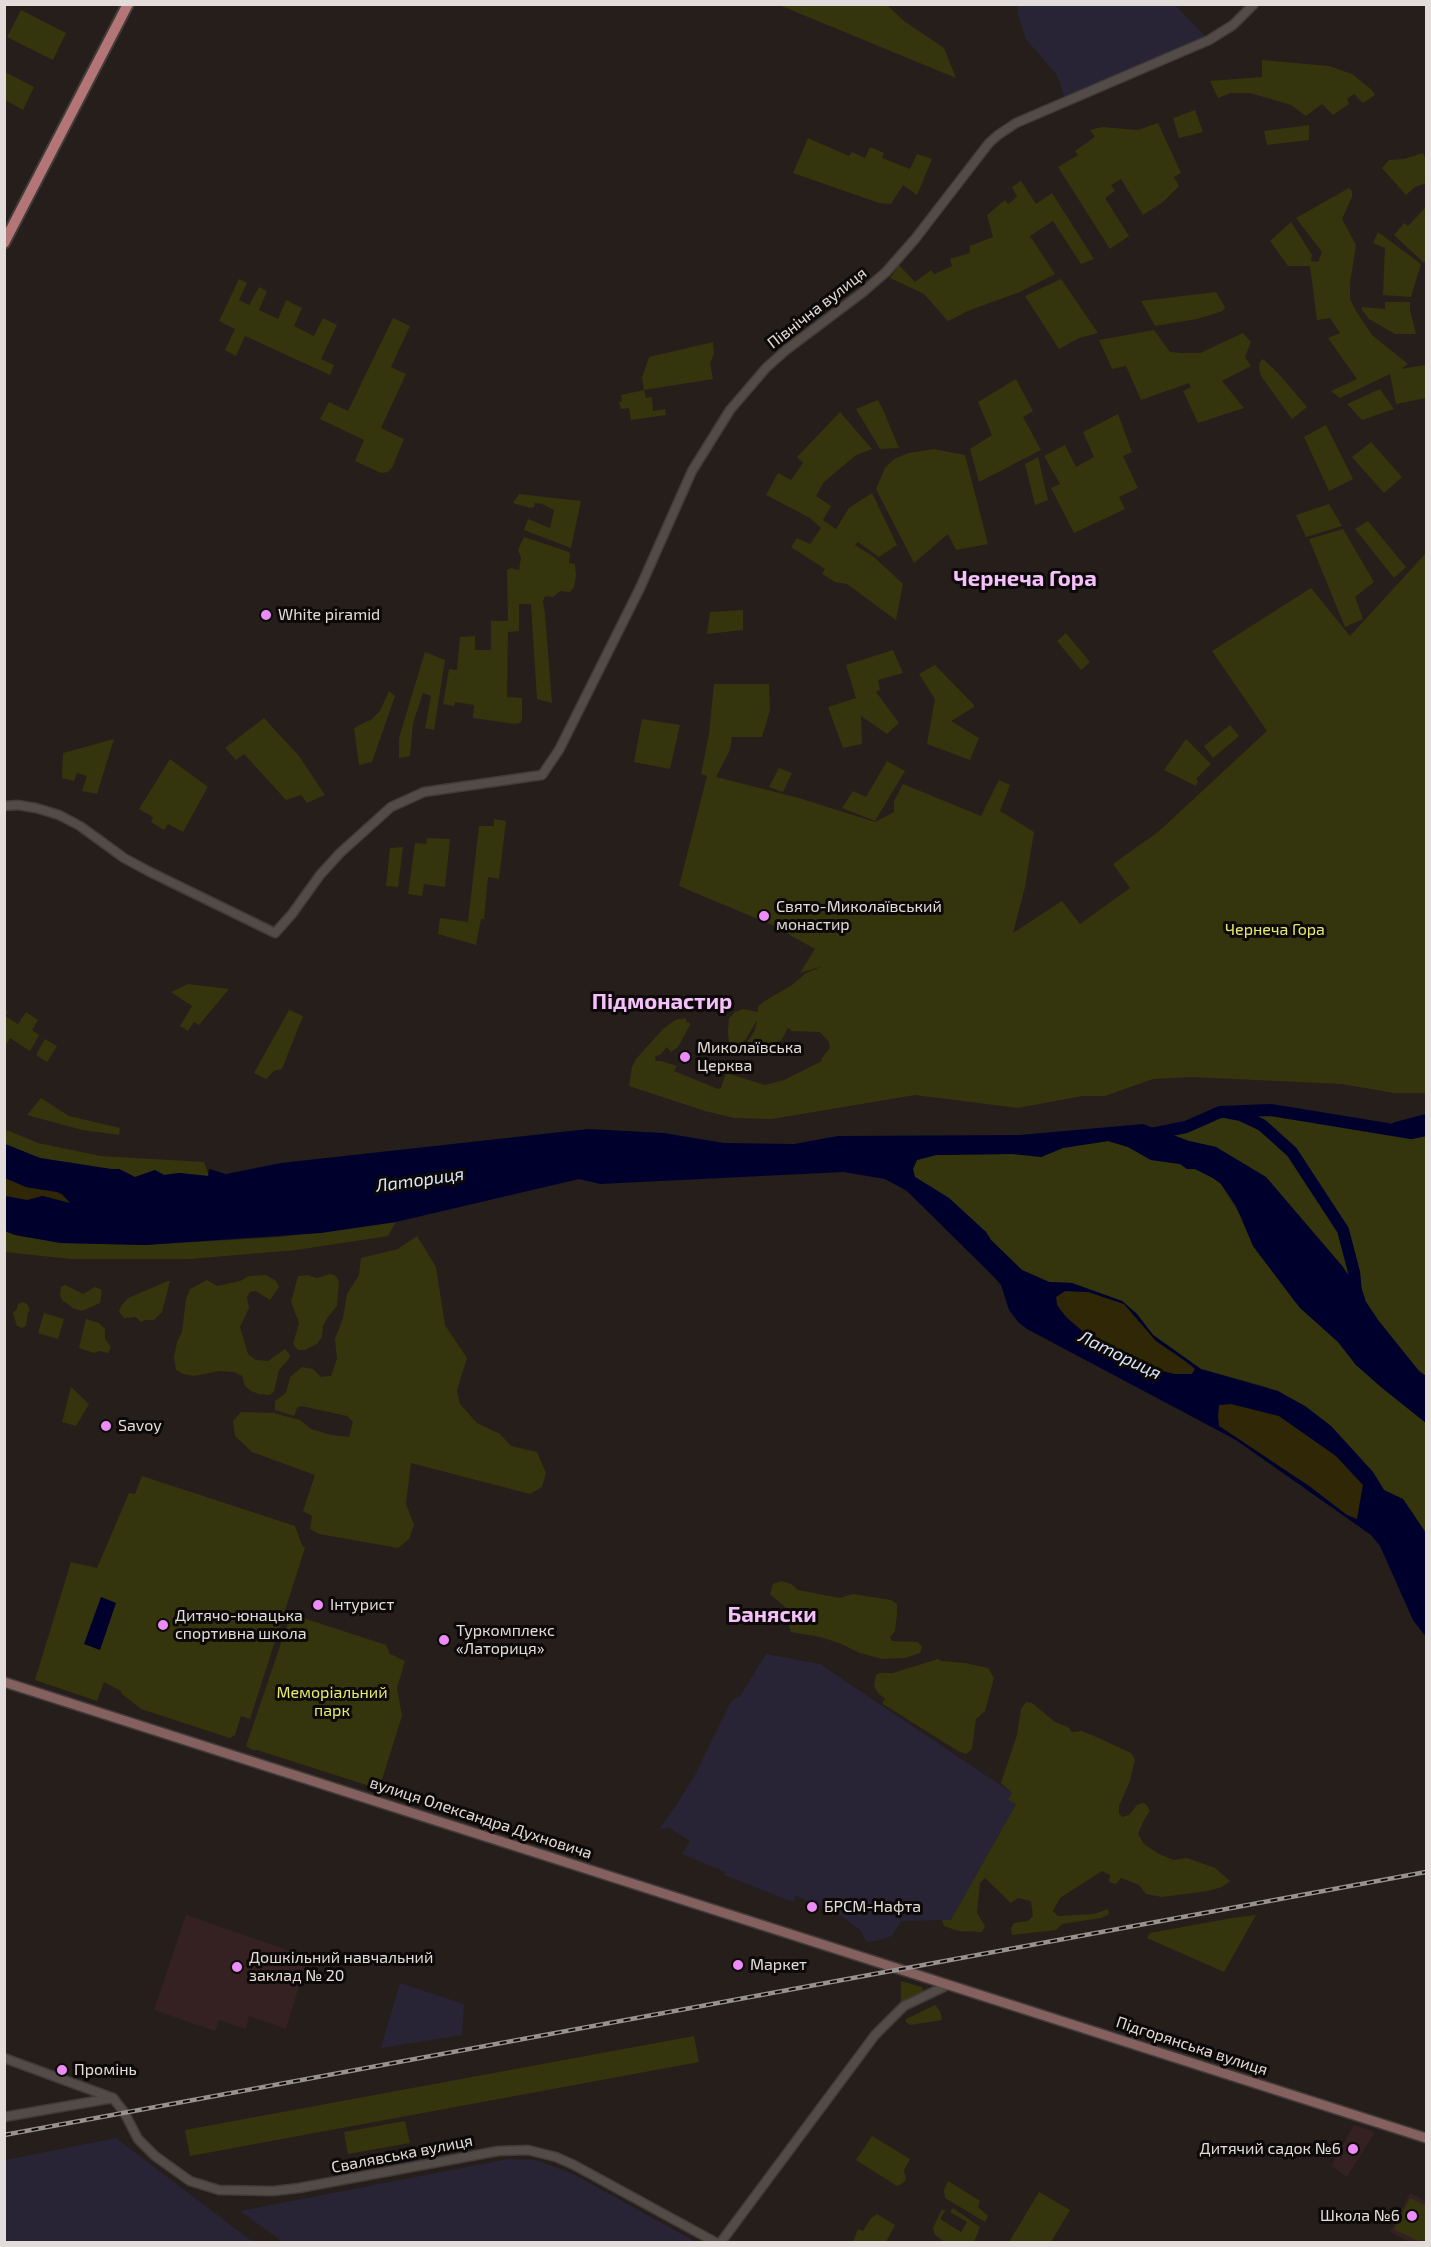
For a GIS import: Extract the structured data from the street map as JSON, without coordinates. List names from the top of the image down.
{
  "streets": {
    "main road": ["вулиця Олександра Духновича", "Підгорянська вулиця"],
    "street": ["Північна вулиця", "Свалявська вулиця"]
  },
  "crossings": [
    ["вулиця Олександра Духновича", "Підгорянська вулиця"]
  ],
  "districts": ["Чернеча Гора", "Підмонастир", "Баняски"],
  "water": ["Латориця"],
  "parks": ["Чернеча Гора", "Меморіальний парк"],
  "places": [
    "White piramid",
    "Свято-Миколаївський монастир",
    "Миколаївська Церква",
    "Savoy",
    "Інтурист",
    "Дитячо-юнацька спортивна школа",
    "Туркомплекс «Латориця»",
    "БРСМ-Нафта",
    "Маркет",
    "Дошкільний навчальний заклад № 20",
    "Промінь",
    "Дитячий садок №6",
    "Школа №6"
  ]
}
